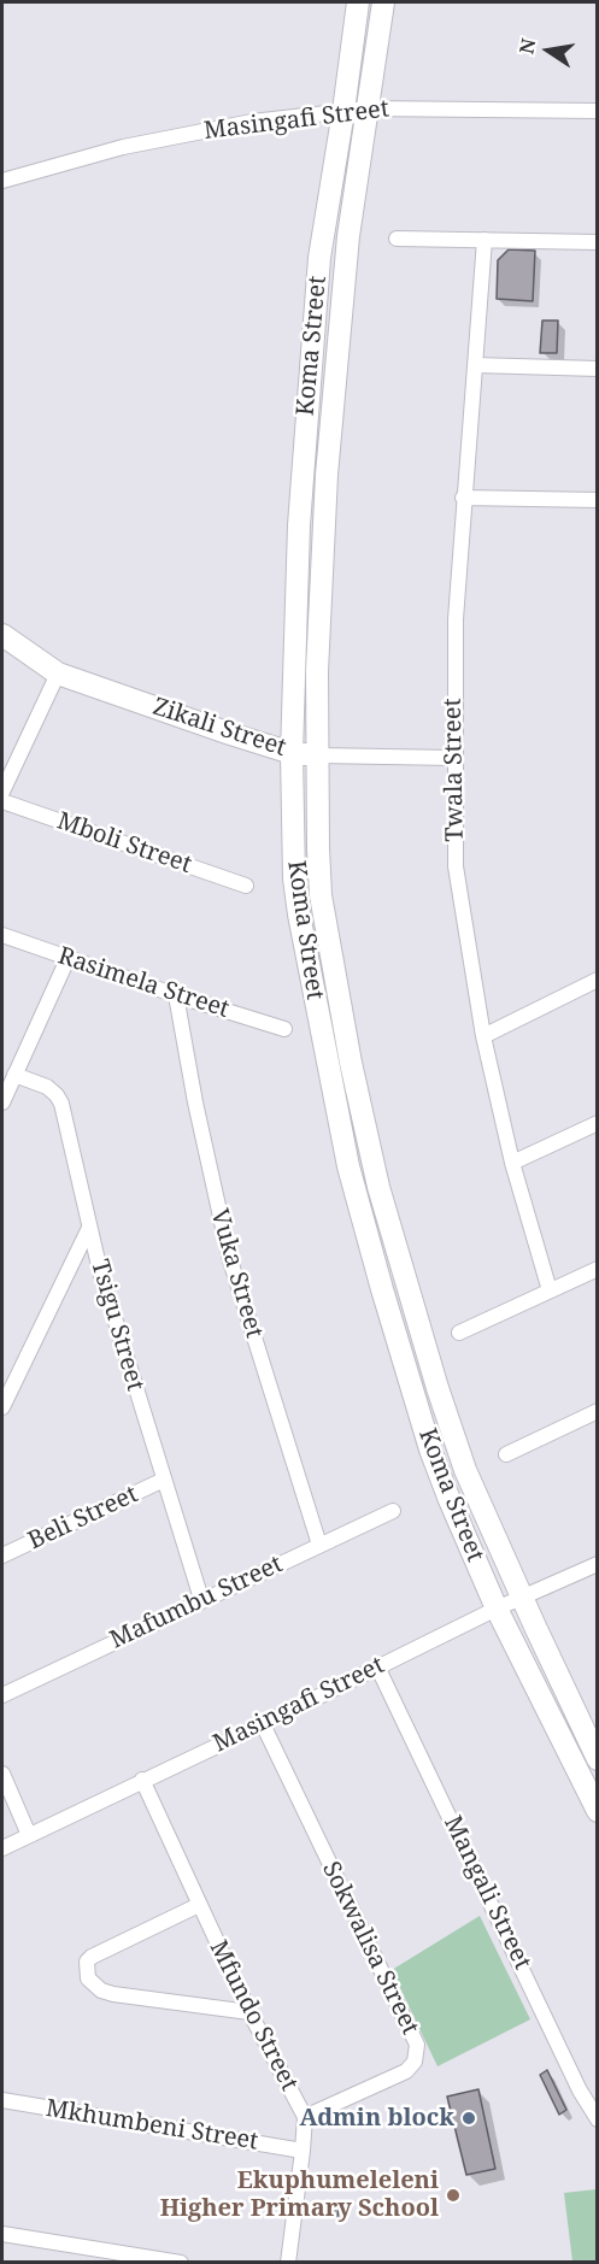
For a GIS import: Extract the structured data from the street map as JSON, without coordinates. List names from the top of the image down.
{
  "streets": {
    "main road": ["Koma Street", "Zikali Street"],
    "street": [
      "Masingafi Street",
      "Twala Street",
      "Mboli Street",
      "Rasimela Street",
      "Vuka Street",
      "Tsigu Street",
      "Beli Street",
      "Mafumbu Street",
      "Mangali Street",
      "Sokwalisa Street",
      "Mfundo Street",
      "Mkhumbeni Street"
    ]
  },
  "crossings": [
    ["Masingafi Street", "Koma Street"],
    ["Masingafi Street", "Mangali Street"],
    ["Masingafi Street", "Sokwalisa Street"],
    ["Masingafi Street", "Mfundo Street"],
    ["Koma Street", "Zikali Street"],
    ["Zikali Street", "Twala Street"],
    ["Rasimela Street", "Vuka Street"],
    ["Vuka Street", "Mafumbu Street"],
    ["Tsigu Street", "Beli Street"],
    ["Tsigu Street", "Mafumbu Street"],
    ["Sokwalisa Street", "Mfundo Street"],
    ["Mfundo Street", "Mkhumbeni Street"]
  ],
  "places": ["Admin block", "Ekuphumeleleni Higher Primary School"],
  "north": "left"
}
